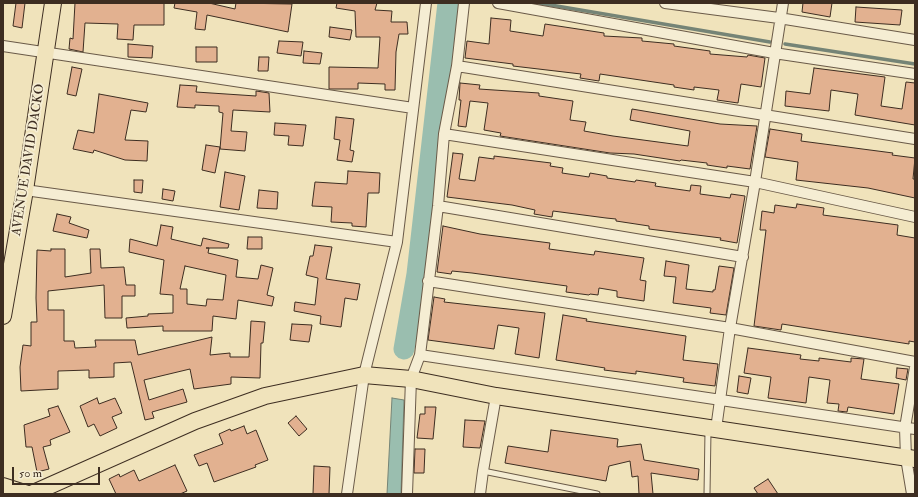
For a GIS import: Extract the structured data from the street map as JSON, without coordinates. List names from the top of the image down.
{
  "streets": {
    "main road": ["AVENUE DAVID DACKO"]
  },
  "scale_bar": "50 m"
}
